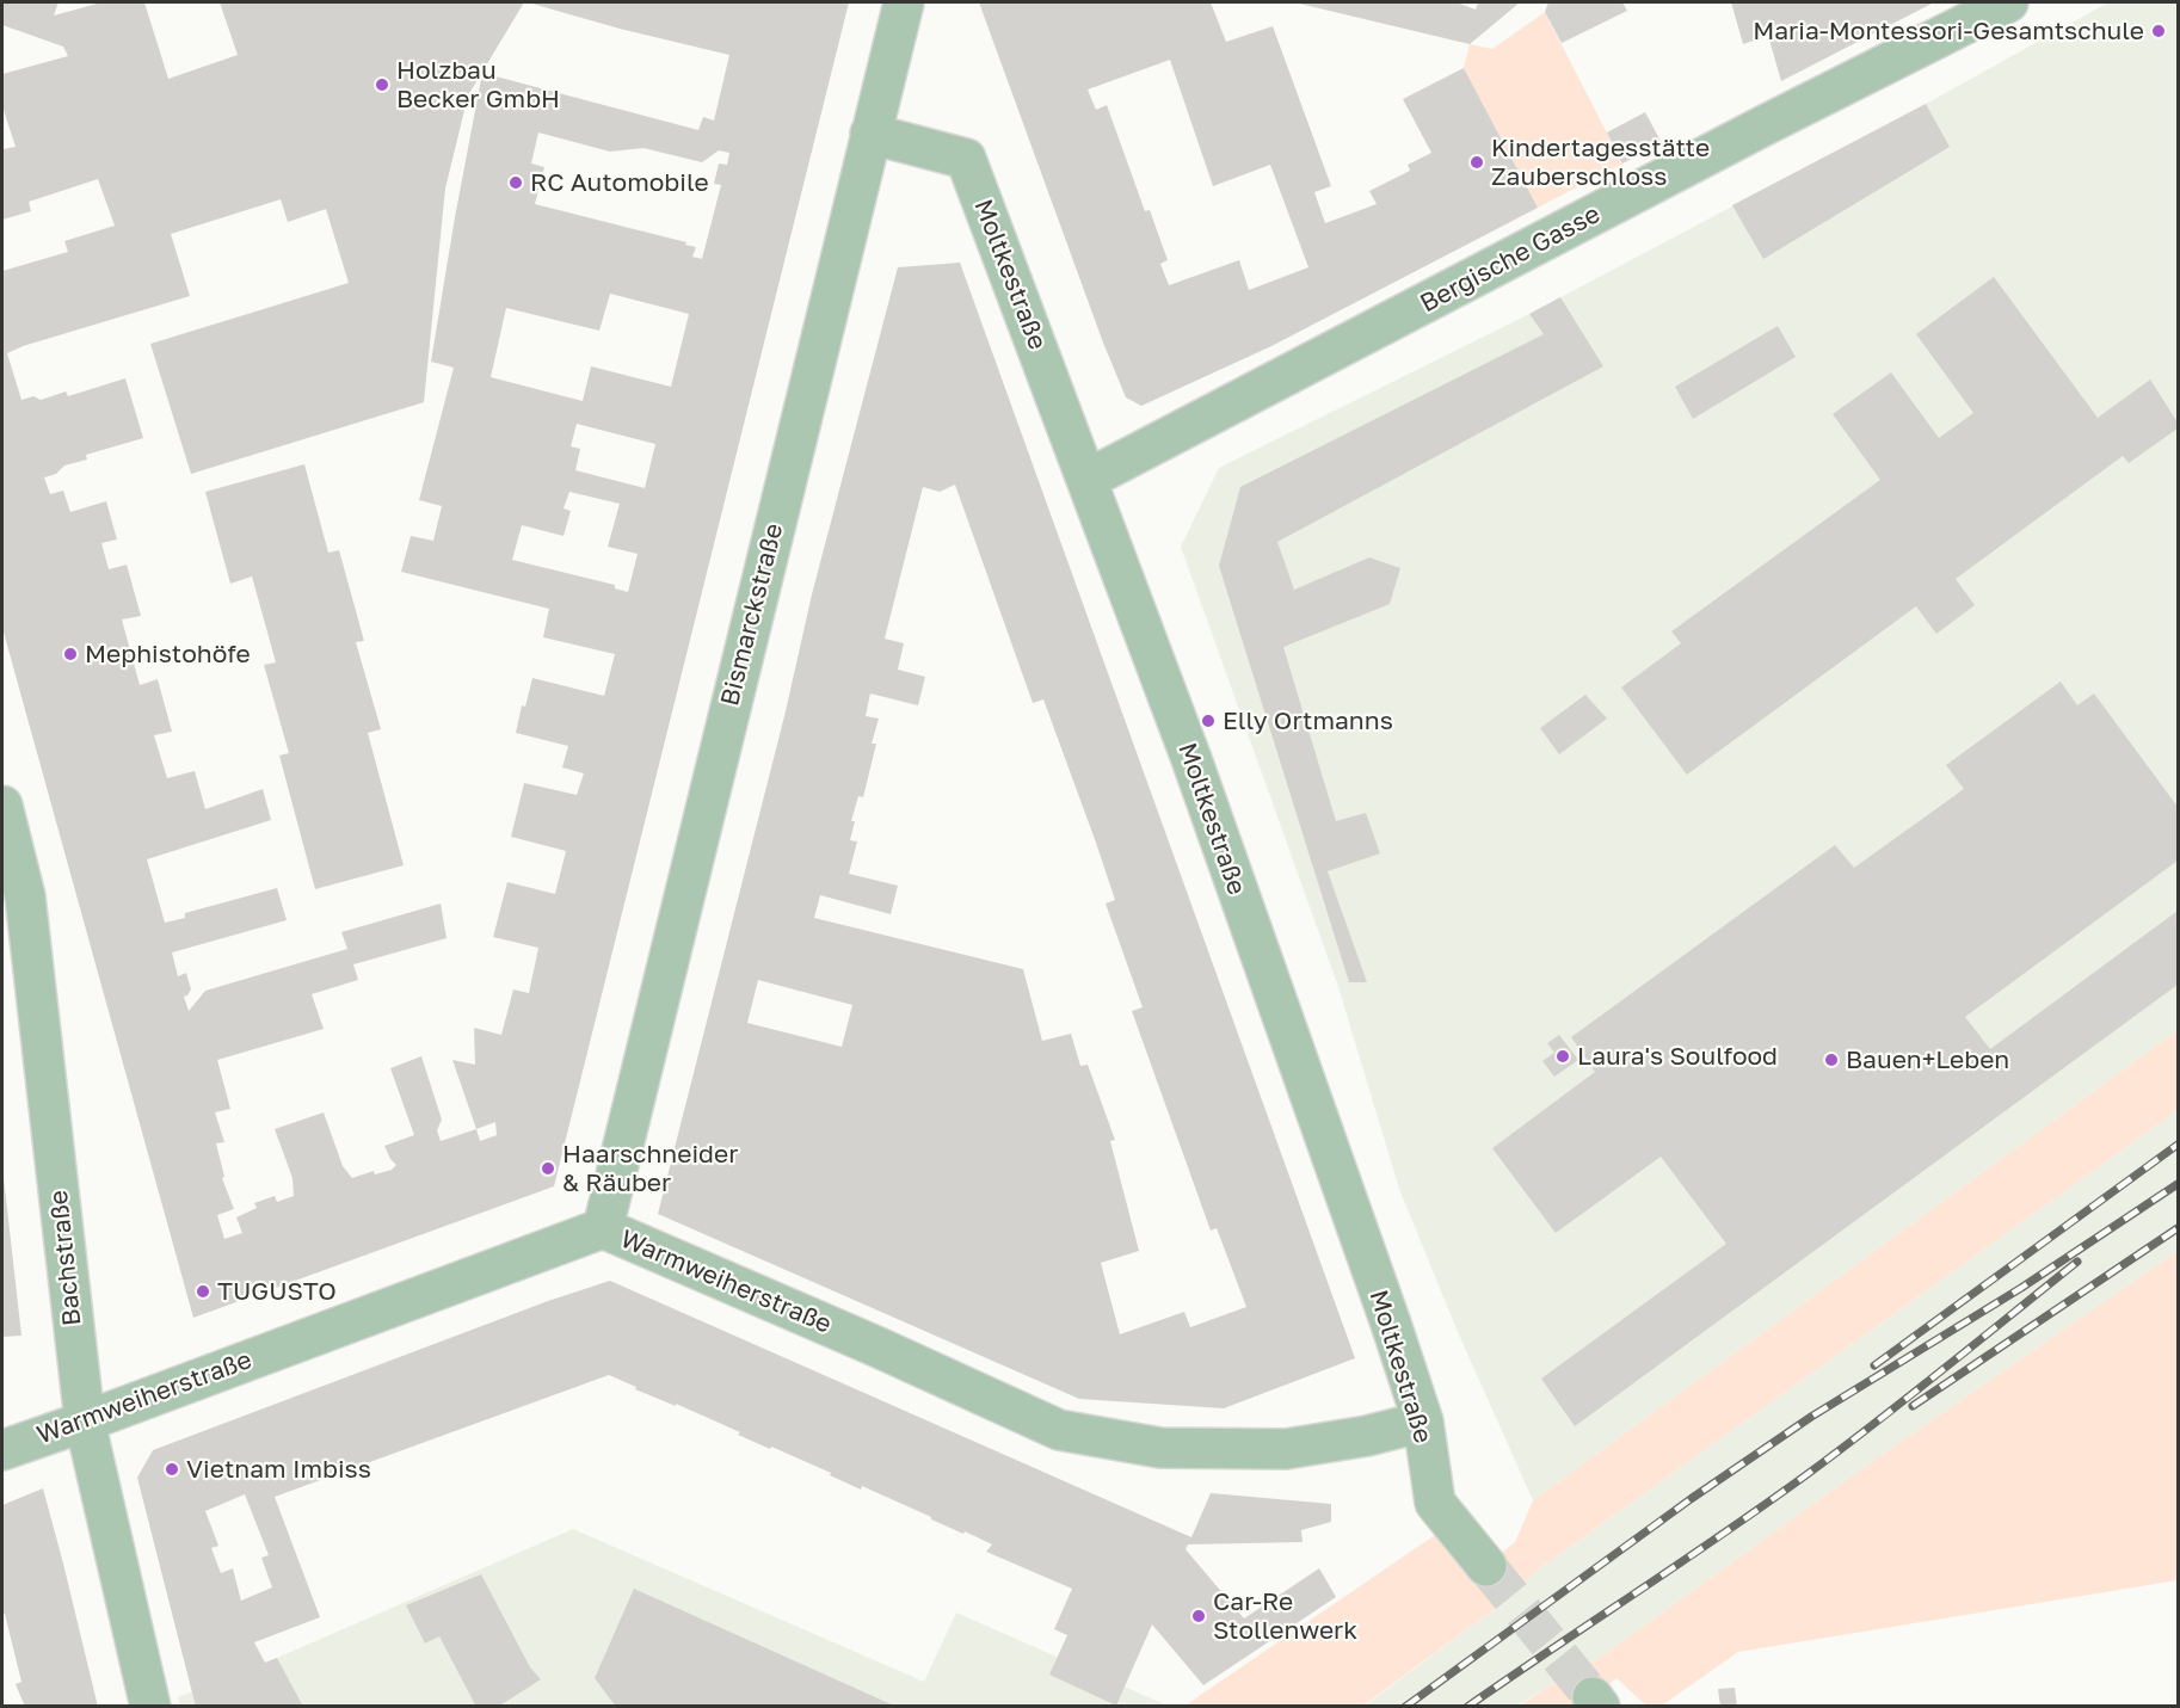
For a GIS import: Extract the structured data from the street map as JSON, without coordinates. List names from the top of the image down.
{
  "streets": {
    "street": [
      "Bergische Gasse",
      "Moltkestraße",
      "Bismarckstraße",
      "Bachstraße",
      "Warmweiherstraße"
    ]
  },
  "crossings": [
    ["Bergische Gasse", "Moltkestraße"],
    ["Moltkestraße", "Bismarckstraße"],
    ["Moltkestraße", "Warmweiherstraße"],
    ["Bismarckstraße", "Warmweiherstraße"],
    ["Bachstraße", "Warmweiherstraße"]
  ],
  "places": [
    "Maria-Montessori-Gesamtschule",
    "Holzbau Becker GmbH",
    "Kindertagesstätte Zauberschloss",
    "RC Automobile",
    "Mephistohöfe",
    "Elly Ortmanns",
    "Laura's Soulfood",
    "Bauen+Leben",
    "Haarschneider & Räuber",
    "TUGUSTO",
    "Vietnam Imbiss",
    "Car-Re Stollenwerk"
  ]
}
